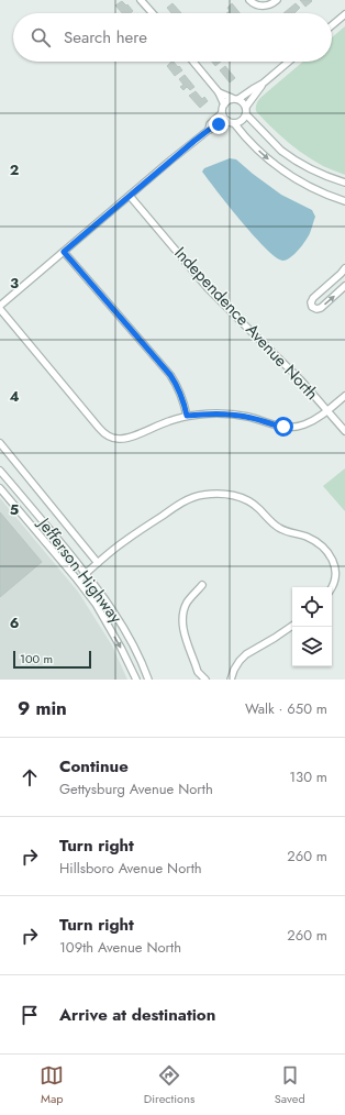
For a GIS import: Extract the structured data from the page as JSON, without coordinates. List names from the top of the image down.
{
  "streets": {
    "street": ["Independence Avenue North", "Jefferson Highway"]
  },
  "scale_bar": "100 m",
  "page": {
    "search": "Search here",
    "scale": "100 m",
    "heading": ["9 min", "Walk · 650 m"],
    "list": [
      ["Continue", "Gettysburg Avenue North", "130 m"],
      ["Turn right", "Hillsboro Avenue North", "260 m"],
      ["Turn right", "109th Avenue North", "260 m"],
      "Arrive at destination"
    ],
    "nav": ["Map", "Directions", "Saved"]
  },
  "grid": {
    "rows": [
      "2",
      "3",
      "4",
      "5",
      "6"
    ]
  }
}
